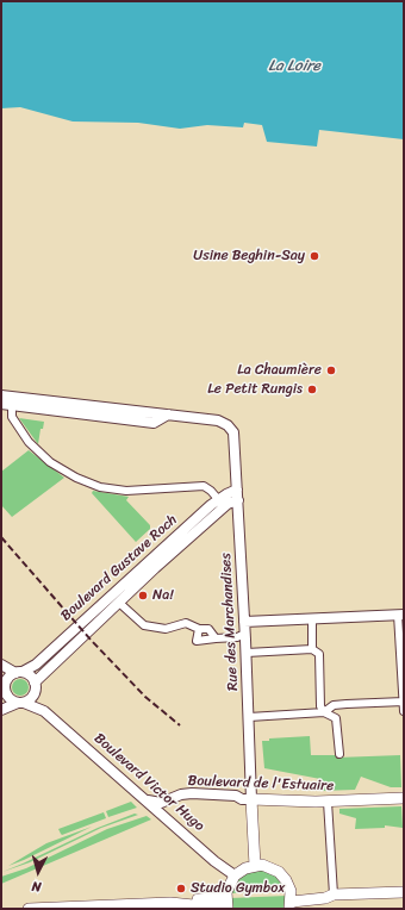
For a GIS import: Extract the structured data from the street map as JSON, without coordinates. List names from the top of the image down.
{
  "streets": {
    "main road": ["Boulevard de l'Estuaire"],
    "street": ["Boulevard Gustave Roch", "Rue des Marchandises", "Boulevard Victor Hugo"]
  },
  "crossings": [
    ["Boulevard Gustave Roch", "Rue des Marchandises"],
    ["Boulevard Gustave Roch", "Boulevard Victor Hugo"],
    ["Rue des Marchandises", "Boulevard de l'Estuaire"],
    ["Boulevard Victor Hugo", "Boulevard de l'Estuaire"]
  ],
  "water": ["La Loire"],
  "places": [
    "Usine Beghin-Say",
    "La Chaumière",
    "Le Petit Rungis",
    "Na!",
    "Studio Gymbox"
  ],
  "north": "bottom"
}
